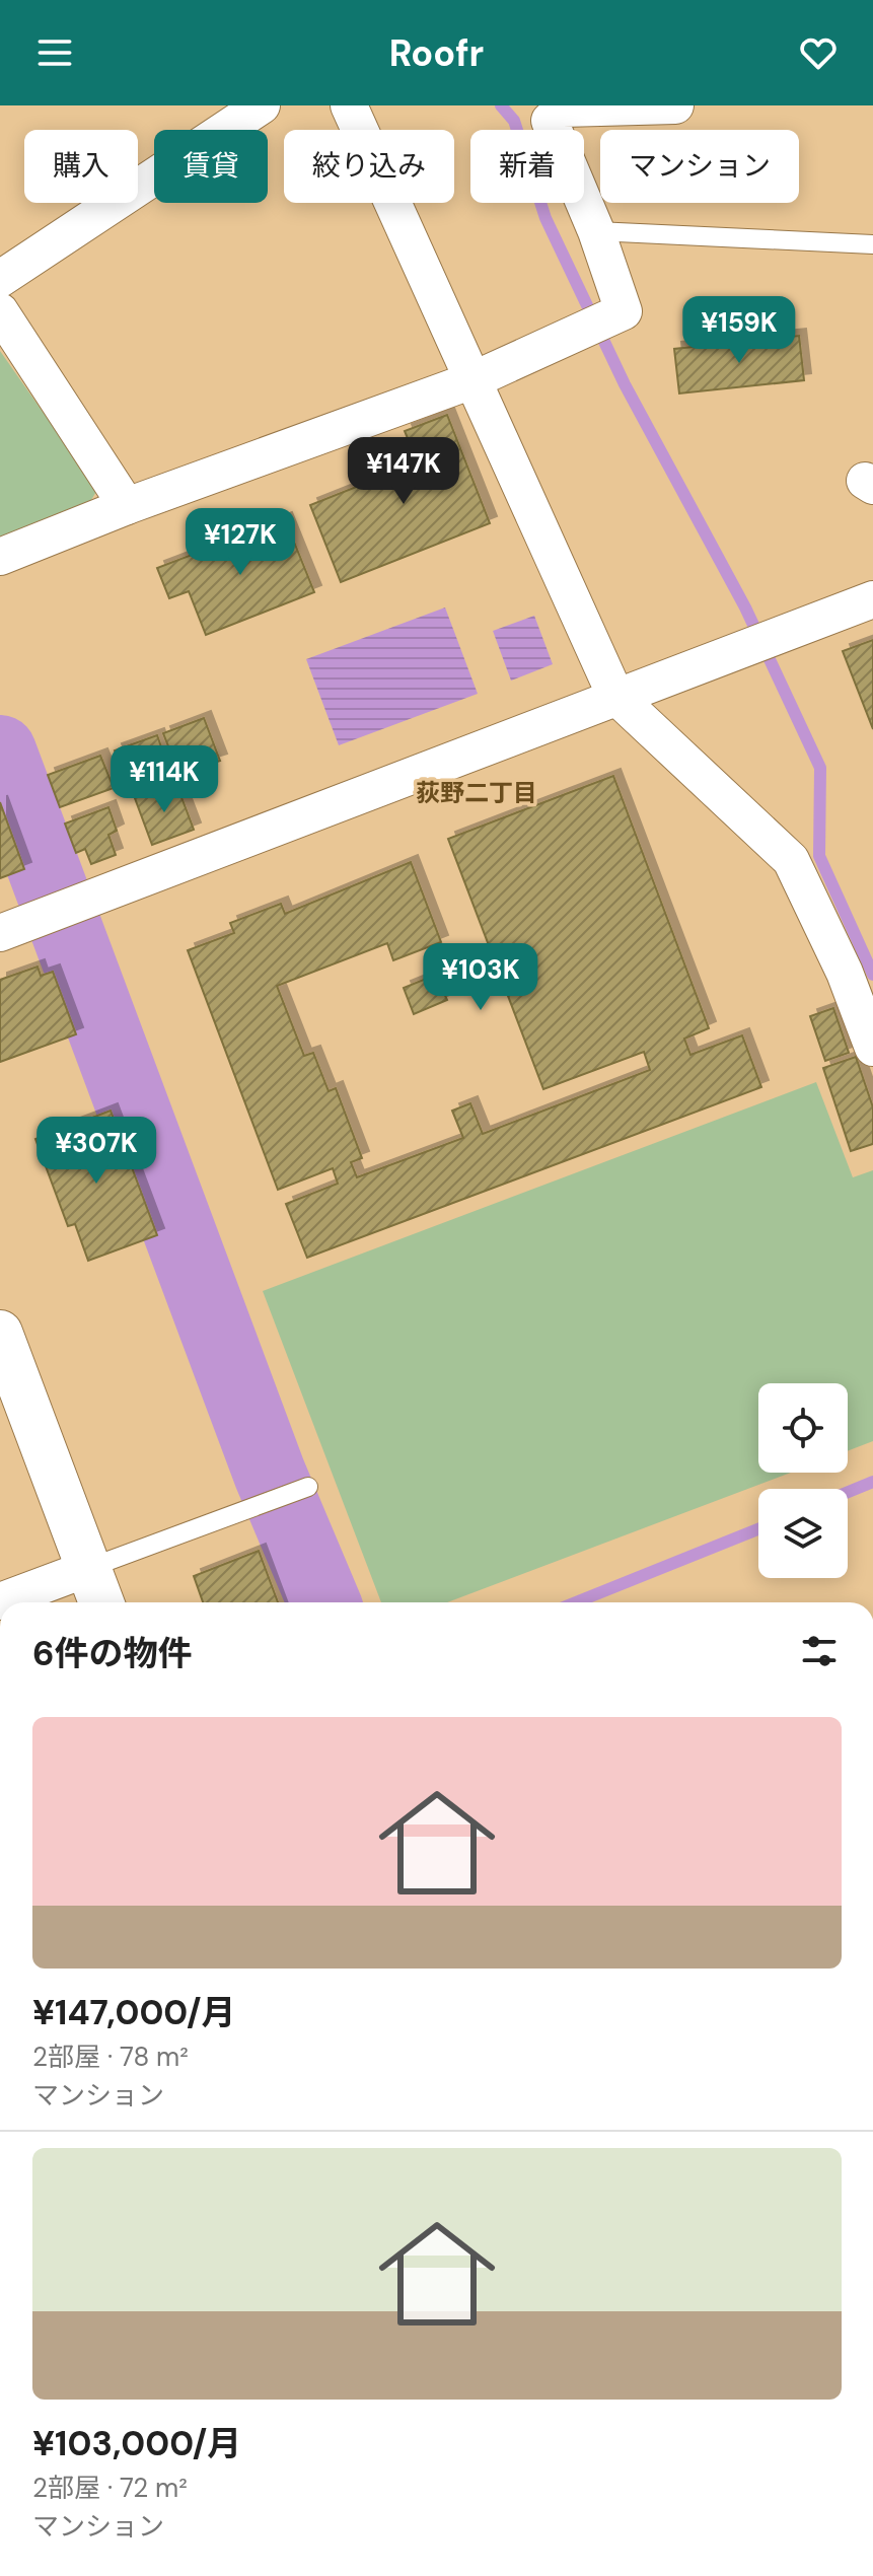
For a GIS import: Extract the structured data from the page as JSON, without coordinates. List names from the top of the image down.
{
  "districts": ["荻野二丁目"],
  "page": {
    "header": "Roofr",
    "chip": [
      "購入",
      "賃貸",
      "絞り込み",
      "新着",
      "マンション"
    ],
    "price": [
      "¥159K",
      "¥147K",
      "¥127K",
      "¥114K",
      "¥103K",
      "¥307K"
    ],
    "heading": "6件の物件",
    "list": [
      {
        "name": "¥147,000/月",
        "note": "2部屋 · 78 m² · マンション"
      },
      {
        "name": "¥103,000/月",
        "note": "2部屋 · 72 m² · マンション"
      }
    ]
  }
}
